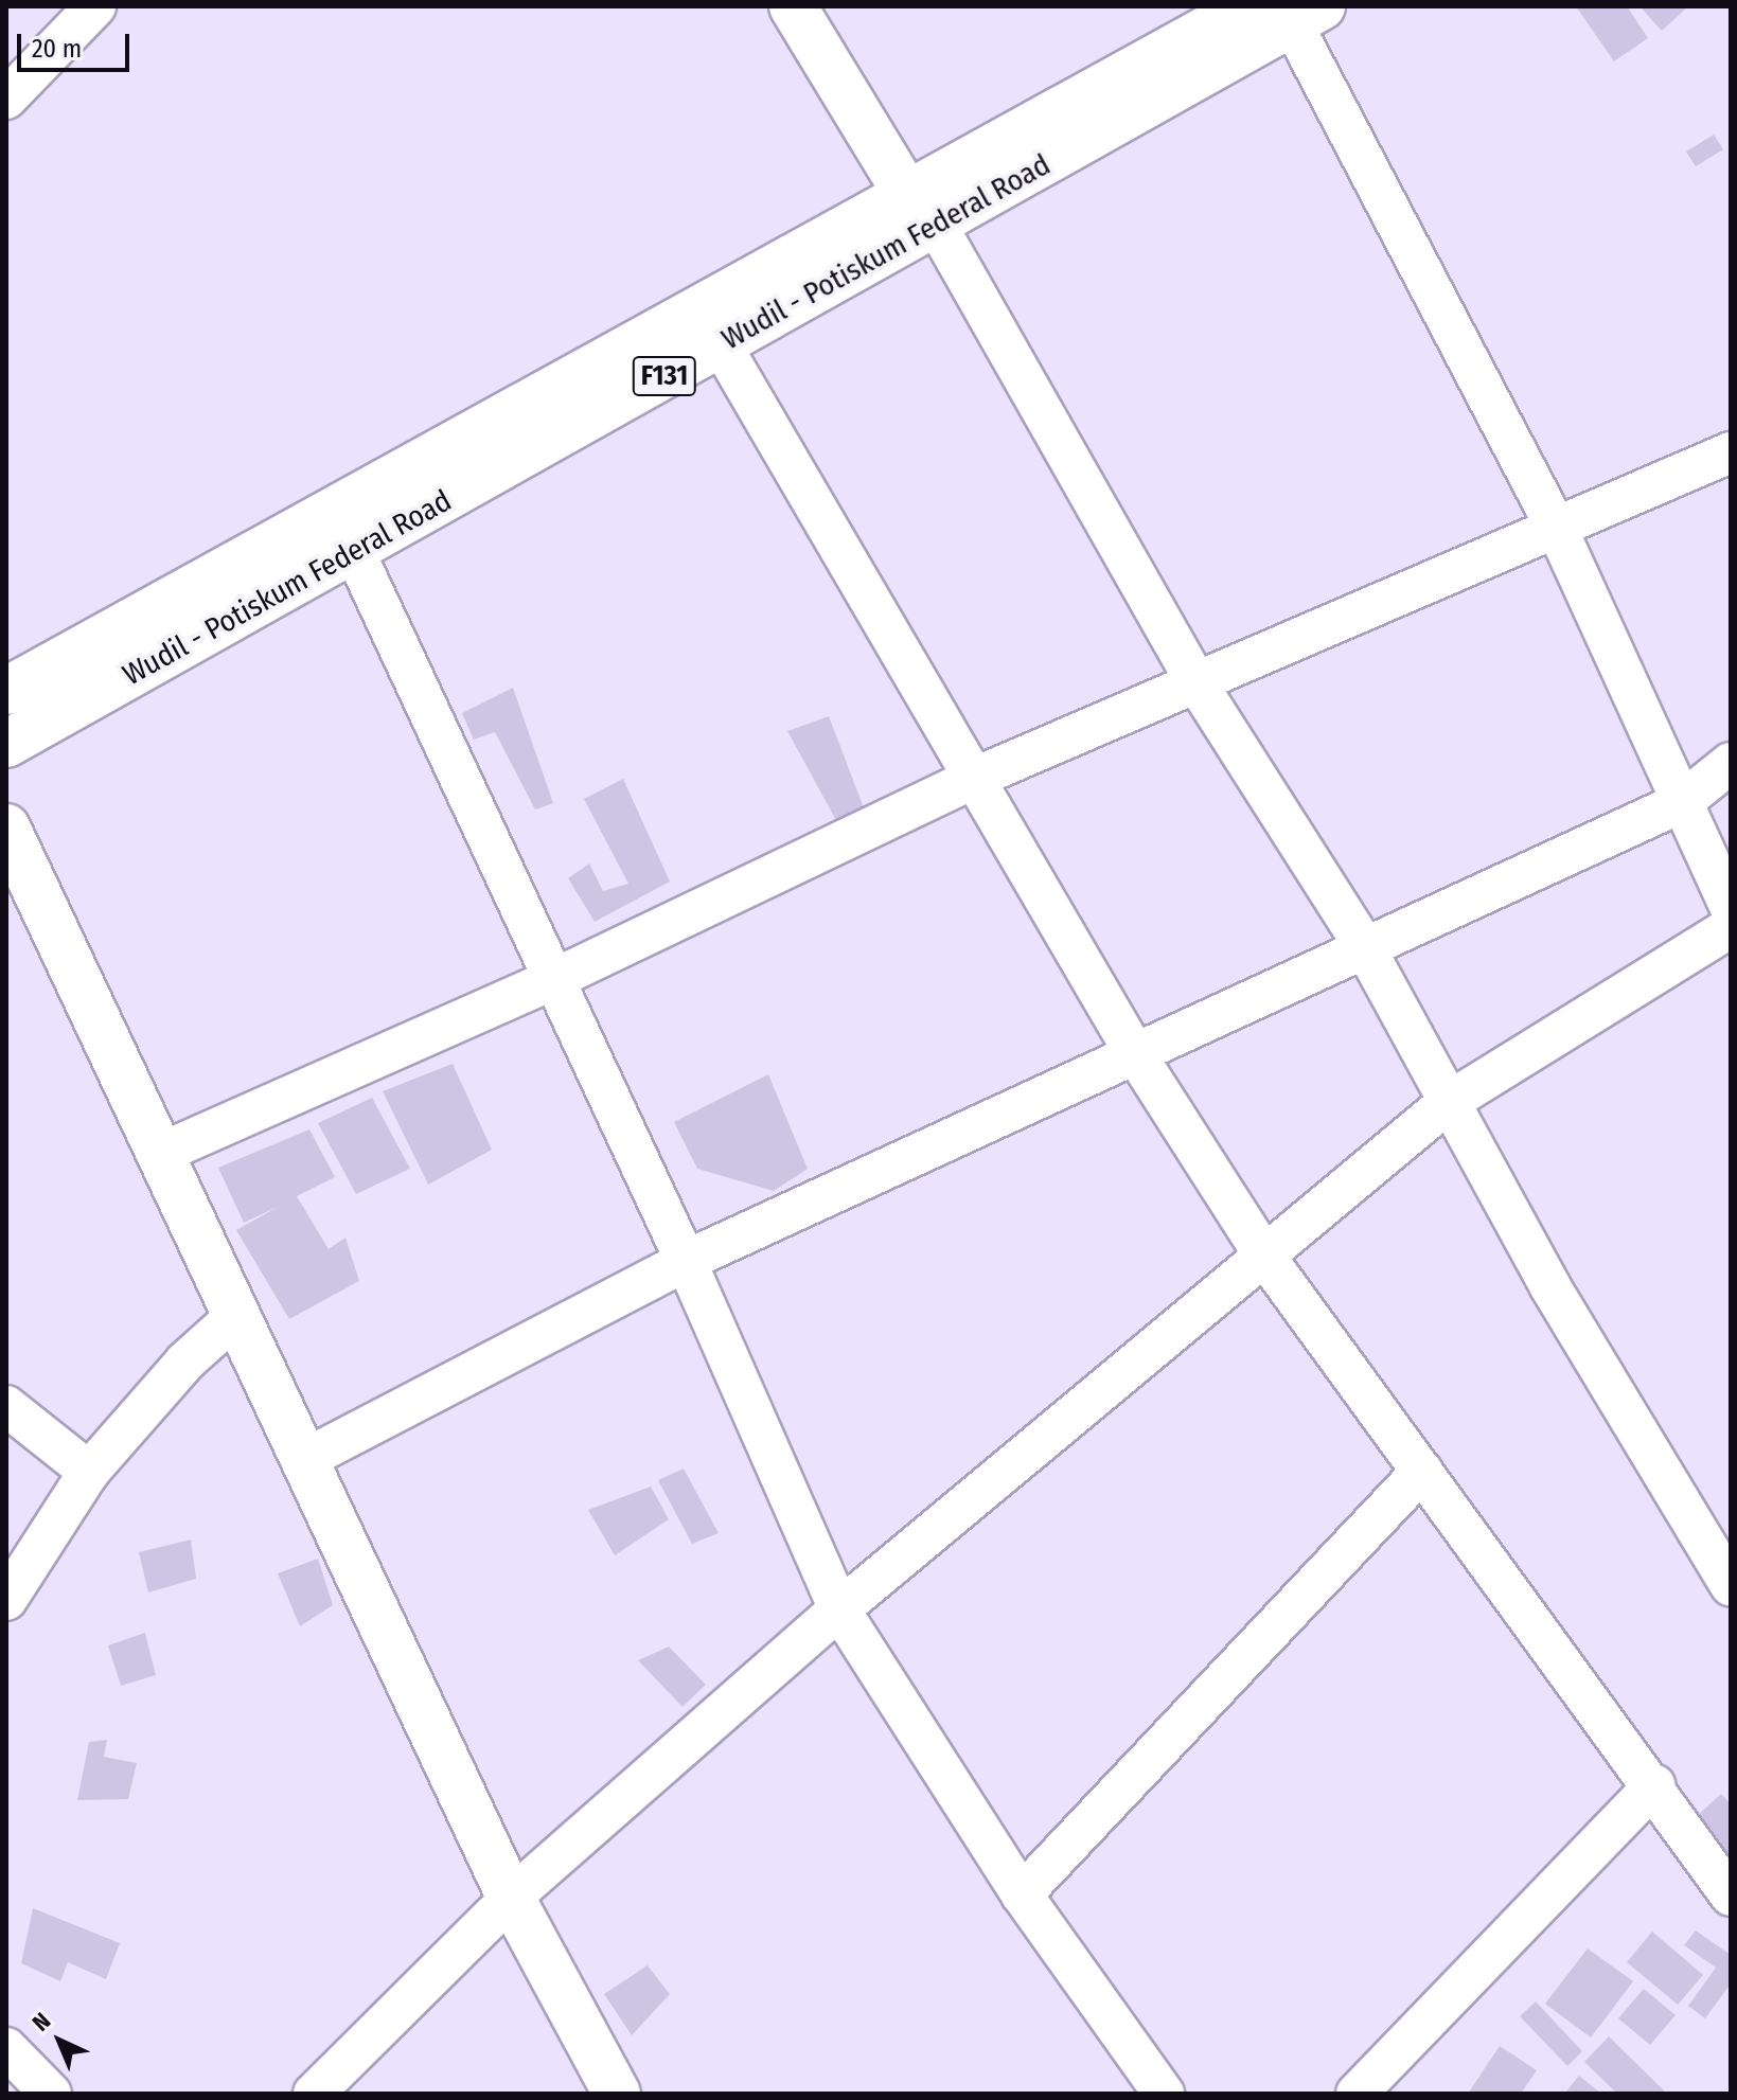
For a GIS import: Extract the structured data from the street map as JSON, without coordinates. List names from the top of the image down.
{
  "streets": {
    "main road": ["Wudil - Potiskum Federal Road", "F131"]
  },
  "scale_bar": "20 m",
  "north": "top left"
}
